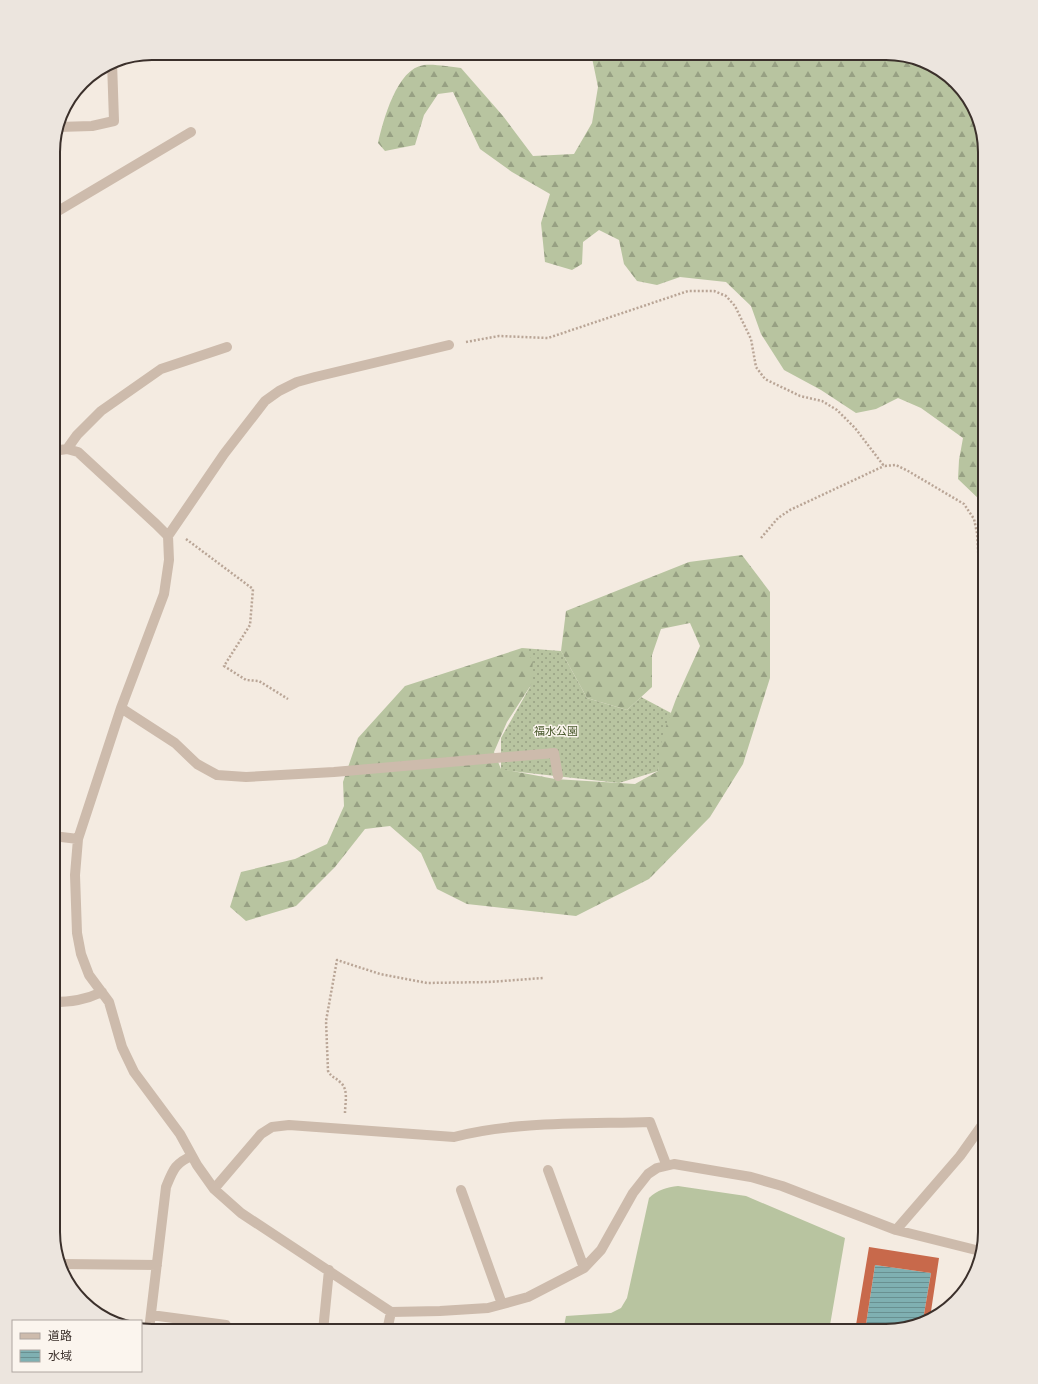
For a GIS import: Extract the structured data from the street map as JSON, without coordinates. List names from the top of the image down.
{
  "parks": ["福水公園"],
  "legend": ["道路", "水域"]
}
